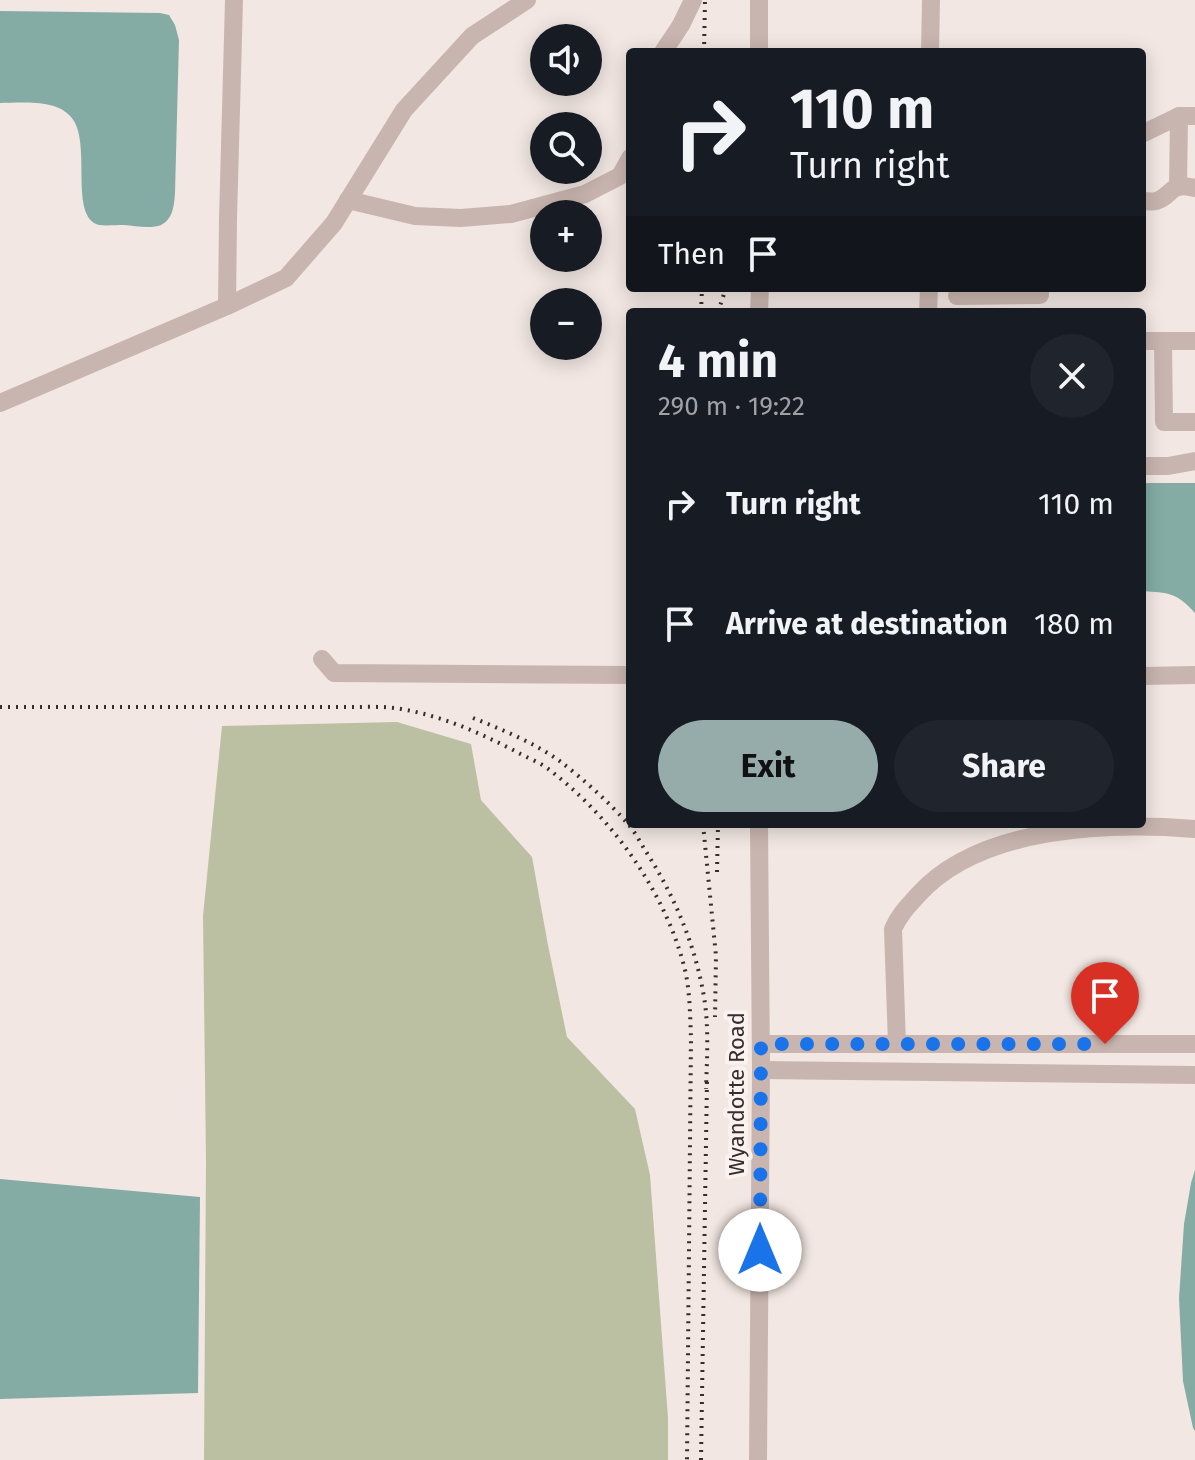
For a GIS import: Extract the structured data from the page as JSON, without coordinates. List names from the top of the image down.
{
  "streets": {
    "street": ["Wyandotte Road"]
  },
  "page": {
    "map_buttons": ["+", "−"],
    "turn": ["110 m", "Turn right"],
    "then": "Then",
    "heading": ["4 min", "290 m · 19:22"],
    "list": [
      {
        "name": "Turn right",
        "value": "110 m"
      },
      {
        "name": "Arrive at destination",
        "value": "180 m"
      }
    ],
    "buttons": ["Exit", "Share"]
  }
}
